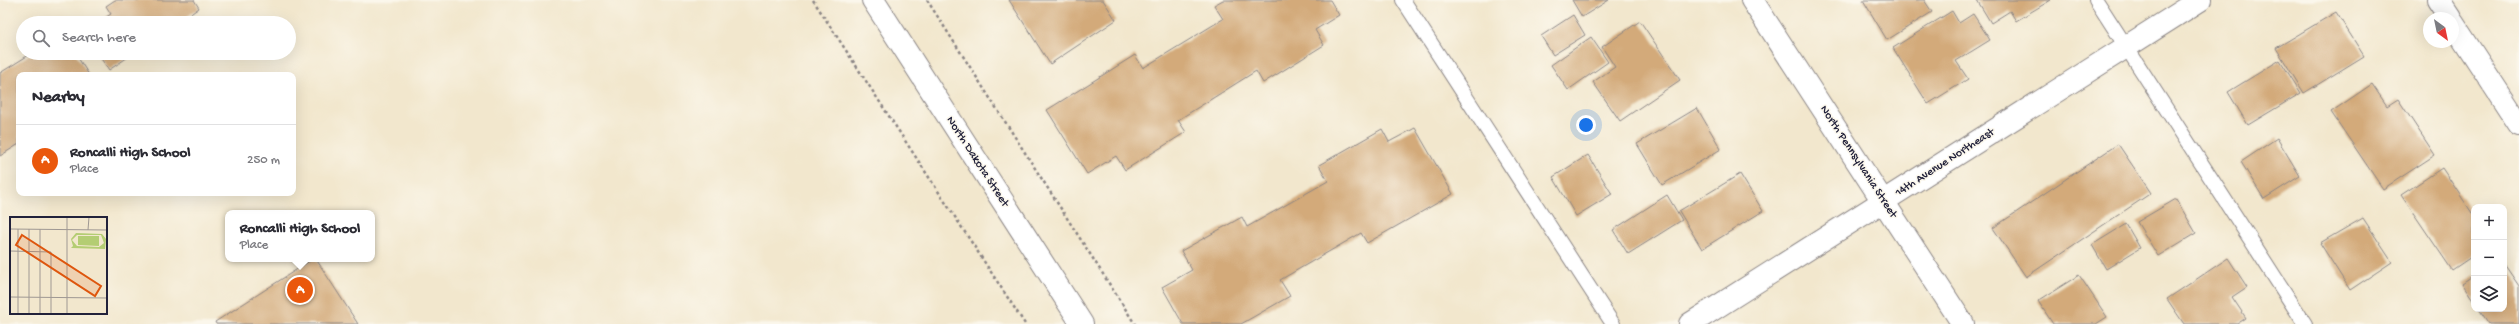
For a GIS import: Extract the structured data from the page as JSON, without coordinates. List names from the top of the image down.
{
  "streets": {
    "street": ["North Dakota Street", "North Pennsylvania Street", "14th Avenue Northeast"]
  },
  "crossings": [
    ["North Pennsylvania Street", "14th Avenue Northeast"]
  ],
  "north": "bottom right",
  "page": {
    "search": "Search here",
    "heading": "Nearby",
    "list": [
      {
        "mark": "A",
        "name": "Roncalli High School",
        "note": "Place",
        "value": "250 m"
      }
    ],
    "map_buttons": ["+", "−"],
    "popup": ["Roncalli High School", "Place"],
    "pins": "A"
  }
}
